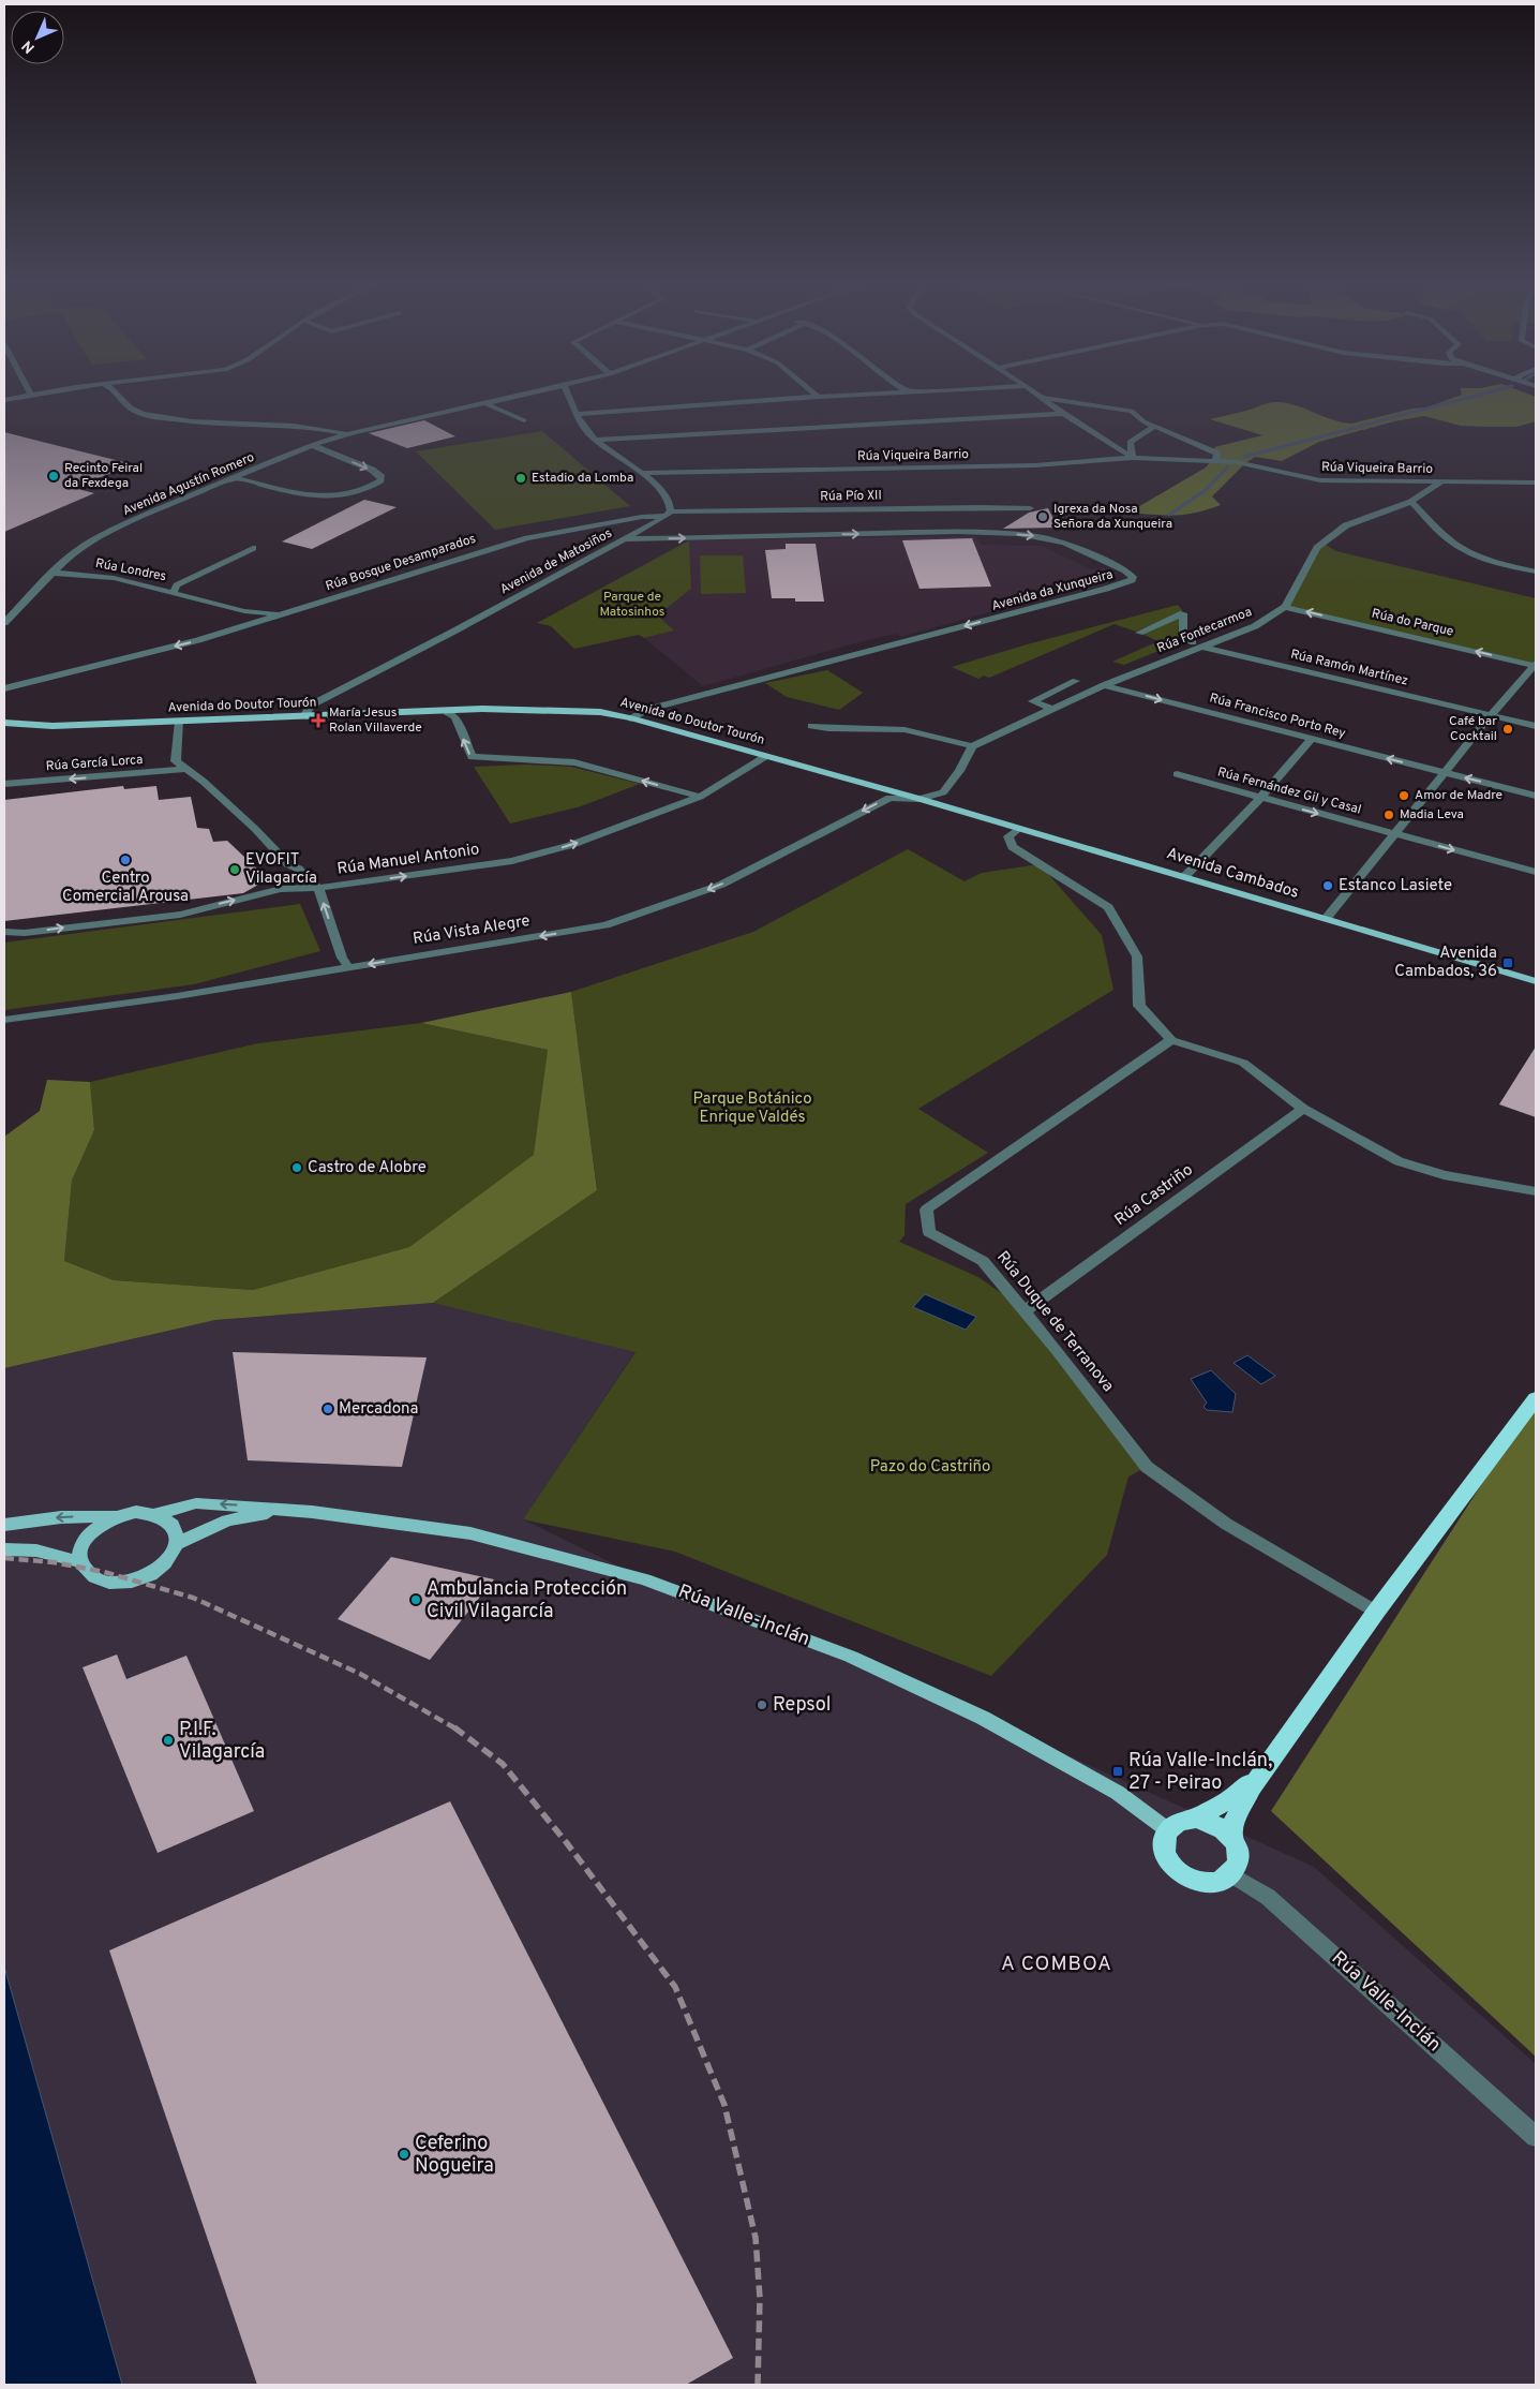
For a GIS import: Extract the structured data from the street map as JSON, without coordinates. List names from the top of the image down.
{
  "streets": {
    "main road": ["Avenida do Doutor Tourón", "Avenida Cambados", "Rúa Valle-Inclán"],
    "street": [
      "Rúa Viqueira Barrio",
      "Avenida Agustín Romero",
      "Rúa Pío XII",
      "Avenida de Matosiños",
      "Rúa Bosque Desamparados",
      "Rúa Londres",
      "Avenida da Xunqueira",
      "Rúa do Parque",
      "Rúa Fontecarmoa",
      "Rúa Ramón Martínez",
      "Rúa Francisco Porto Rey",
      "Rúa García Lorca",
      "Rúa Fernández Gil y Casal",
      "Rúa Manuel Antonio",
      "Rúa Vista Alegre",
      "Rúa Castriño",
      "Rúa Duque de Terranova"
    ]
  },
  "crossings": [
    ["Rúa Viqueira Barrio", "Rúa Fontecarmoa"],
    ["Avenida Agustín Romero", "Rúa Londres"],
    ["Rúa Pío XII", "Avenida de Matosiños"],
    ["Rúa Pío XII", "Rúa Bosque Desamparados"],
    ["Avenida de Matosiños", "Rúa Bosque Desamparados"],
    ["Avenida de Matosiños", "Avenida da Xunqueira"],
    ["Avenida de Matosiños", "Avenida do Doutor Tourón"],
    ["Rúa Bosque Desamparados", "Rúa Londres"],
    ["Avenida da Xunqueira", "Avenida do Doutor Tourón"],
    ["Rúa do Parque", "Rúa Fontecarmoa"],
    ["Rúa Fontecarmoa", "Rúa Ramón Martínez"],
    ["Rúa Fontecarmoa", "Rúa Francisco Porto Rey"],
    ["Avenida do Doutor Tourón", "Rúa Manuel Antonio"],
    ["Avenida do Doutor Tourón", "Avenida Cambados"],
    ["Avenida do Doutor Tourón", "Rúa Vista Alegre"],
    ["Avenida Cambados", "Rúa Vista Alegre"],
    ["Rúa Castriño", "Rúa Duque de Terranova"]
  ],
  "one_way": [
    "Rúa García Lorca",
    "Rúa Fernández Gil y Casal",
    "Rúa Manuel Antonio",
    "Rúa Vista Alegre"
  ],
  "districts": ["A COMBOA"],
  "parks": ["Parque de Matosinhos", "Parque Botánico Enrique Valdés", "Pazo do Castriño"],
  "places": {
    "other": [
      "Recinto Feiral da Fexdega",
      "Estadio da Lomba",
      "Igrexa da Nosa Señora da Xunqueira",
      "Café bar Cocktail",
      "Amor de Madre",
      "Madia Leva",
      "Centro Comercial Arousa",
      "EVOFIT Vilagarcía",
      "Estanco Lasiete",
      "Castro de Alobre",
      "Mercadona",
      "Ambulancia Protección Civil Vilagarcía",
      "Repsol",
      "P.I.F. Vilagarcía",
      "Ceferino Nogueira"
    ],
    "health": ["María Jesus Rolan Villaverde"],
    "transit": ["Avenida Cambados, 36", "Rúa Valle-Inclán, 27 - Peirao"]
  },
  "north": "bottom left"
}
